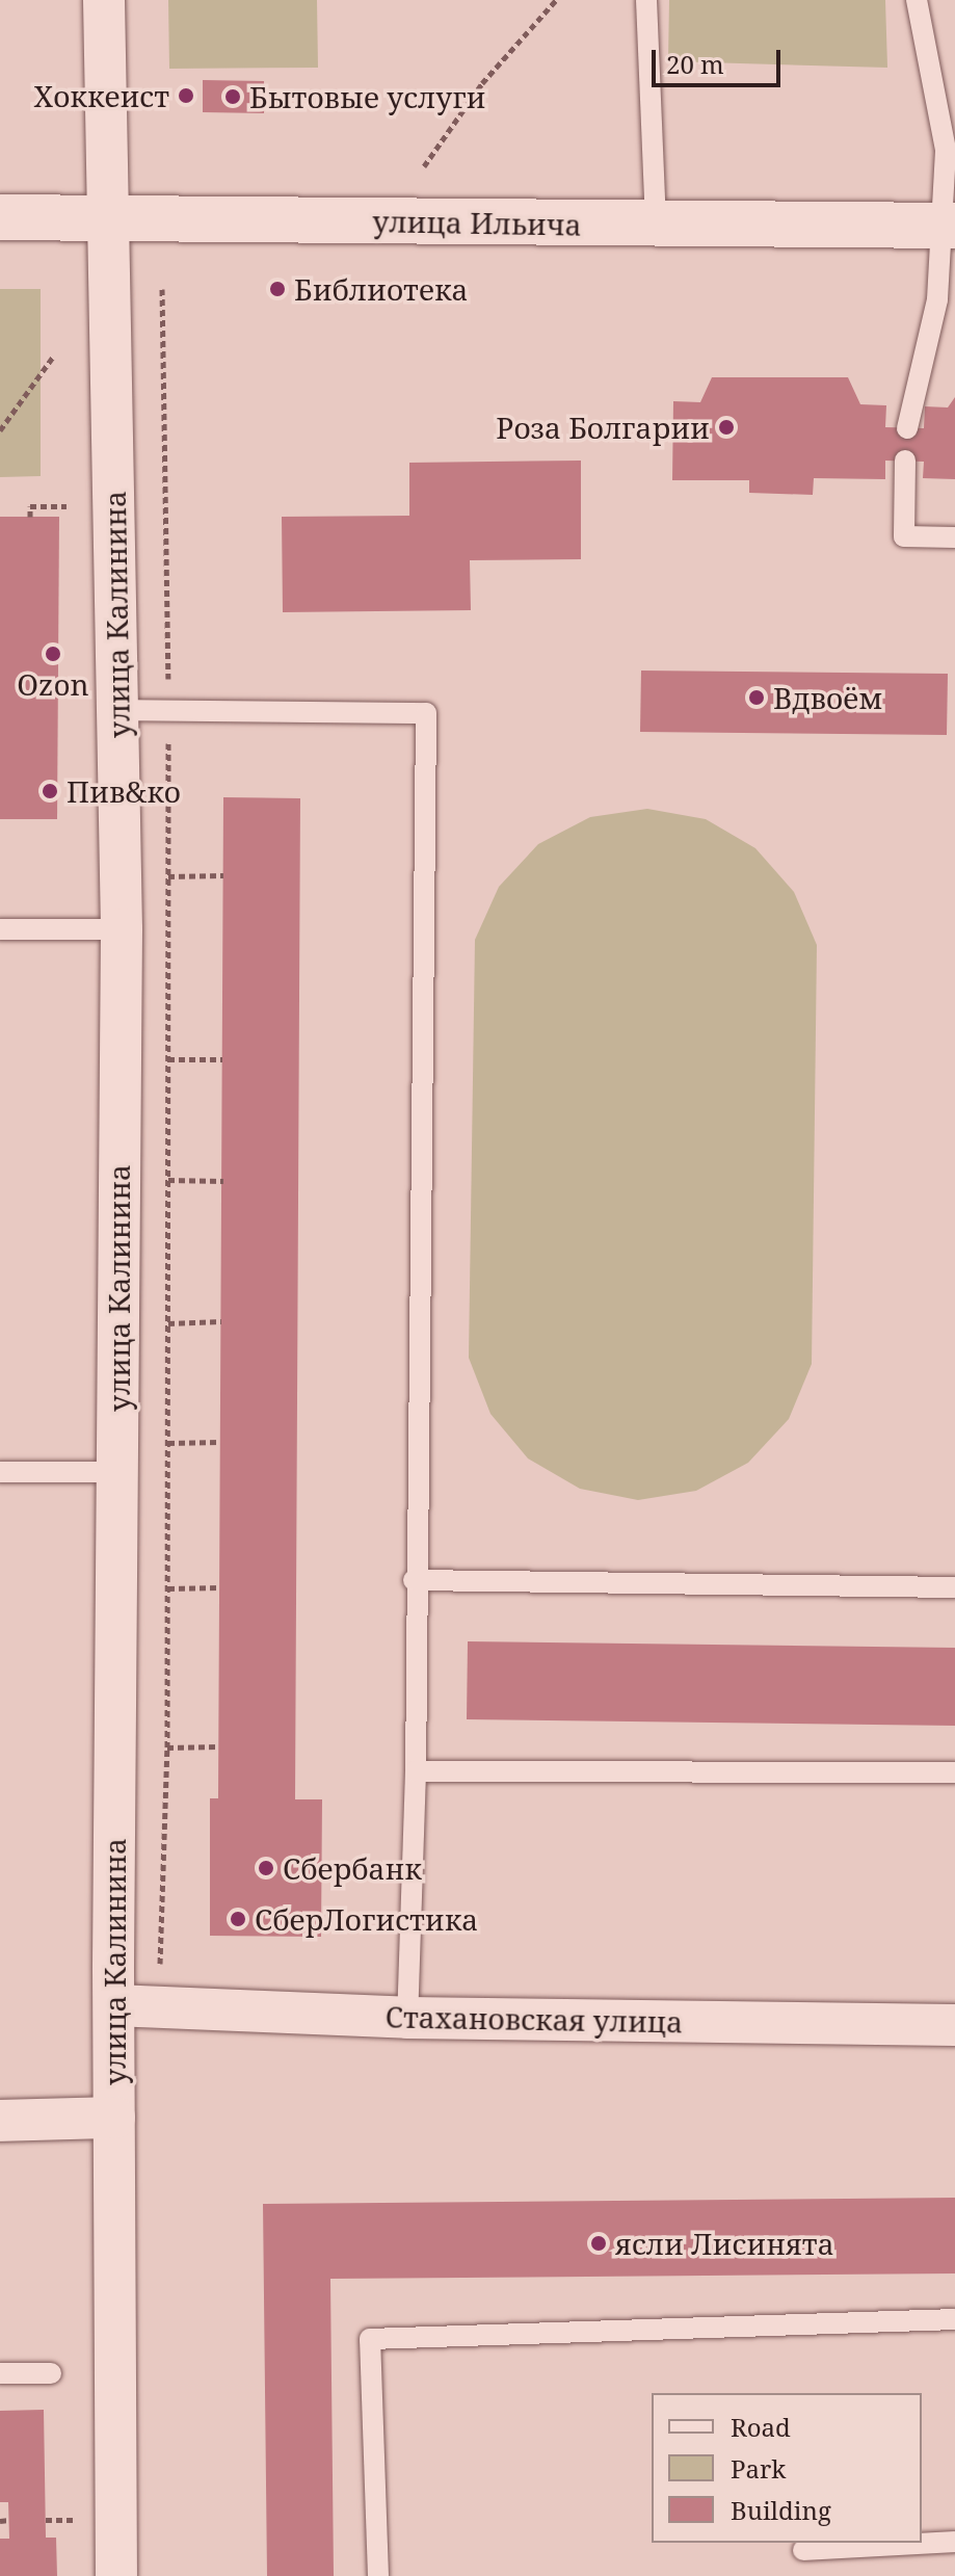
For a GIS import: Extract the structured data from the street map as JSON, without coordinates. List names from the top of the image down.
{
  "streets": {
    "street": ["улица Ильича", "улица Калинина", "Стахановская улица"]
  },
  "crossings": [
    ["улица Ильича", "улица Калинина"],
    ["улица Калинина", "Стахановская улица"]
  ],
  "places": [
    "Хоккеист",
    "Бытовые услуги",
    "Библиотека",
    "Роза Болгарии",
    "Ozon",
    "Вдвоём",
    "Пив&ко",
    "Сбербанк",
    "СберЛогистика",
    "ясли Лисинята"
  ],
  "legend": ["Road", "Park", "Building"],
  "scale_bar": "20 m"
}
